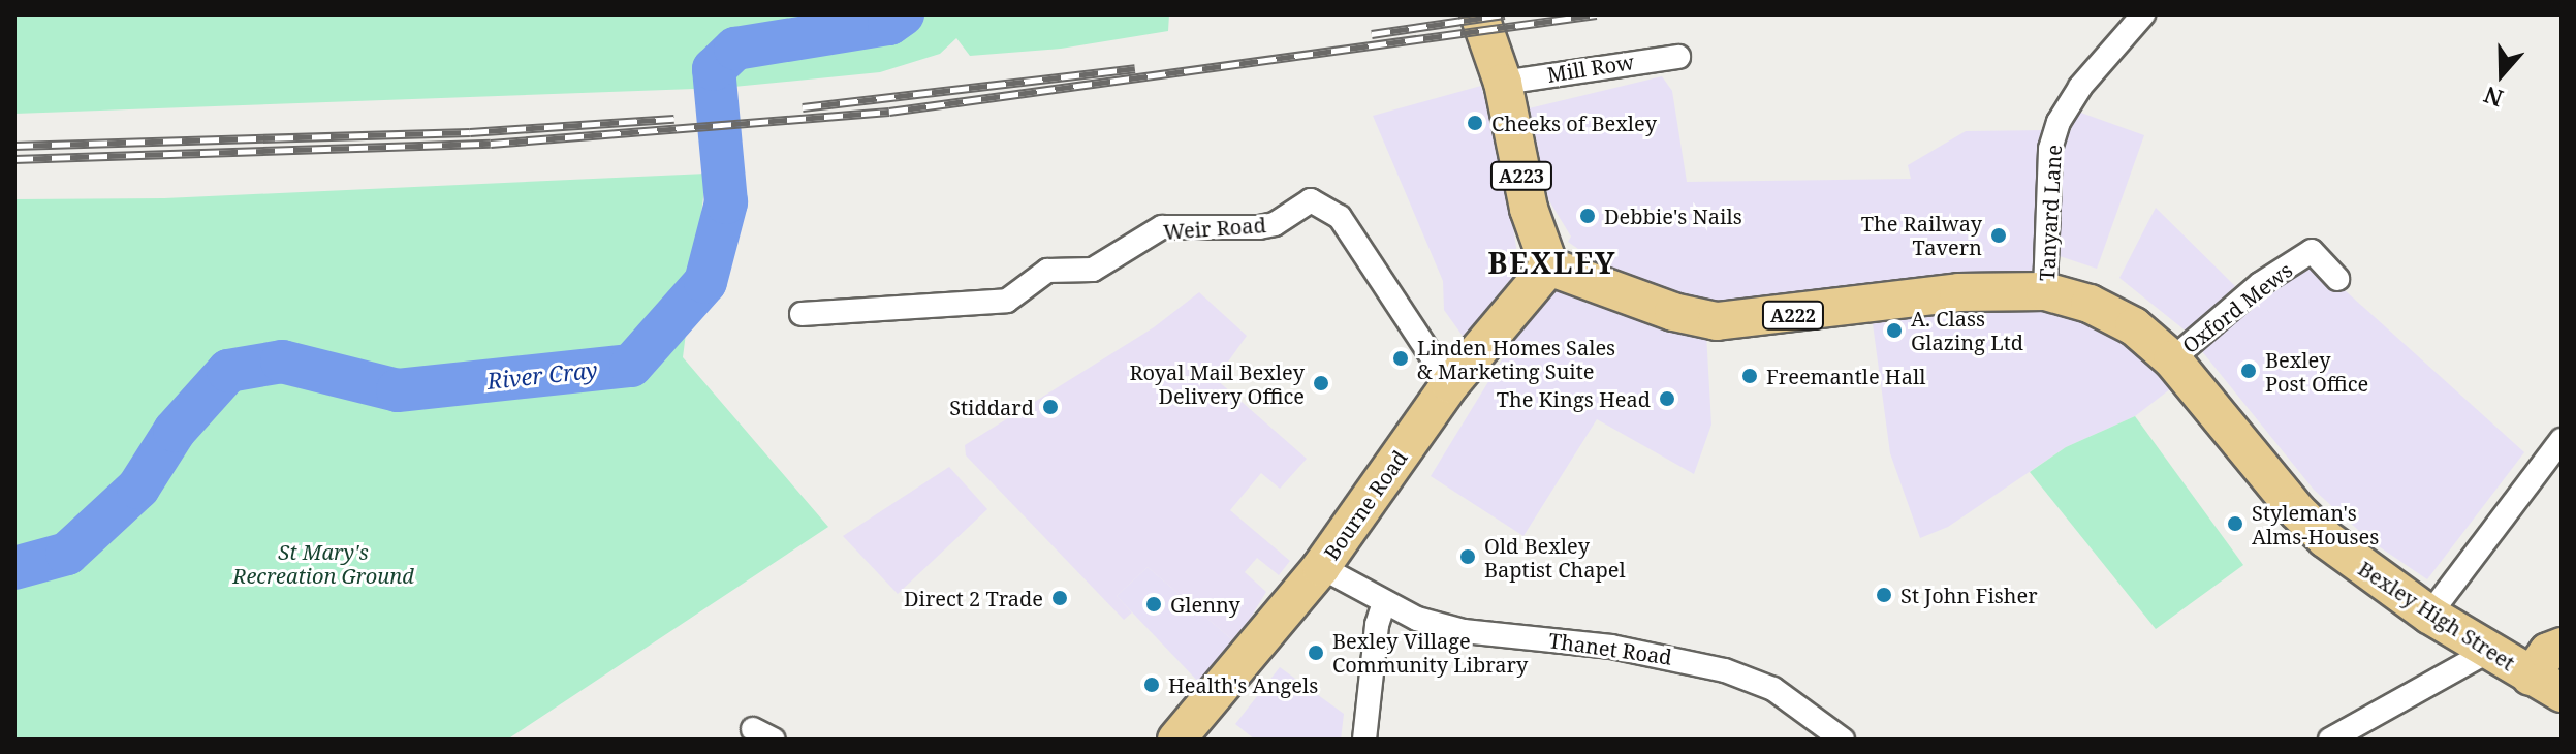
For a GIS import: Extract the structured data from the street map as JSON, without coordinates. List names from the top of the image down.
{
  "streets": {
    "main road": [
      "A223",
      "A222",
      "Bourne Road",
      "Bexley High Street"
    ],
    "street": [
      "Mill Row",
      "Tanyard Lane",
      "Weir Road",
      "Oxford Mews",
      "Thanet Road"
    ]
  },
  "crossings": [
    ["Mill Row", "A223"],
    ["A223", "Bourne Road"],
    ["A223", "Bexley High Street"],
    ["Tanyard Lane", "Bexley High Street"],
    ["Weir Road", "Bourne Road"],
    ["Oxford Mews", "Bexley High Street"],
    ["A222", "Bexley High Street"],
    ["Bourne Road", "Bexley High Street"],
    ["Bourne Road", "Thanet Road"]
  ],
  "districts": ["BEXLEY"],
  "water": ["River Cray"],
  "parks": ["St Mary's Recreation Ground"],
  "places": [
    "Cheeks of Bexley",
    "Debbie's Nails",
    "The Railway Tavern",
    "A. Class Glazing Ltd",
    "Linden Homes Sales & Marketing Suite",
    "Bexley Post Office",
    "Freemantle Hall",
    "Royal Mail Bexley Delivery Office",
    "The Kings Head",
    "Stiddard",
    "Styleman's Alms-Houses",
    "Old Bexley Baptist Chapel",
    "St John Fisher",
    "Direct 2 Trade",
    "Glenny",
    "Bexley Village Community Library",
    "Health's Angels"
  ],
  "north": "bottom"
}
